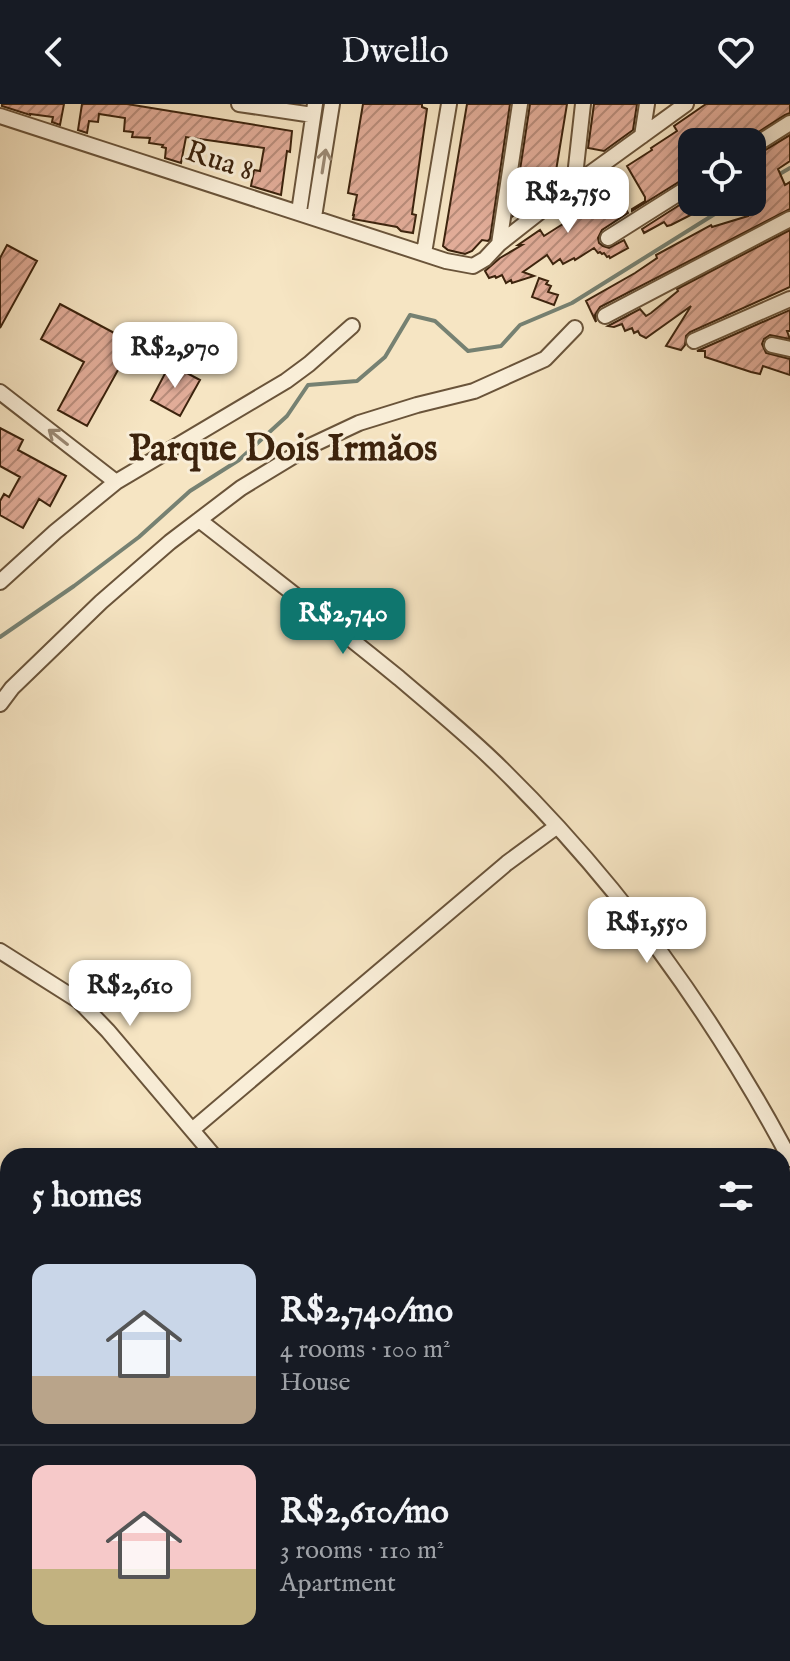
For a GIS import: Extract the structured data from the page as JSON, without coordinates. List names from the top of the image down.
{
  "streets": {
    "street": ["Rua 8"]
  },
  "districts": ["Parque Dois Irmăos"],
  "page": {
    "header": "Dwello",
    "price": [
      "R$2,750",
      "R$2,970",
      "R$2,740",
      "R$1,550",
      "R$2,610"
    ],
    "heading": "5 homes",
    "list": [
      {
        "name": "R$2,740/mo",
        "note": "4 rooms · 100 m² · House"
      },
      {
        "name": "R$2,610/mo",
        "note": "3 rooms · 110 m² · Apartment"
      }
    ]
  }
}
